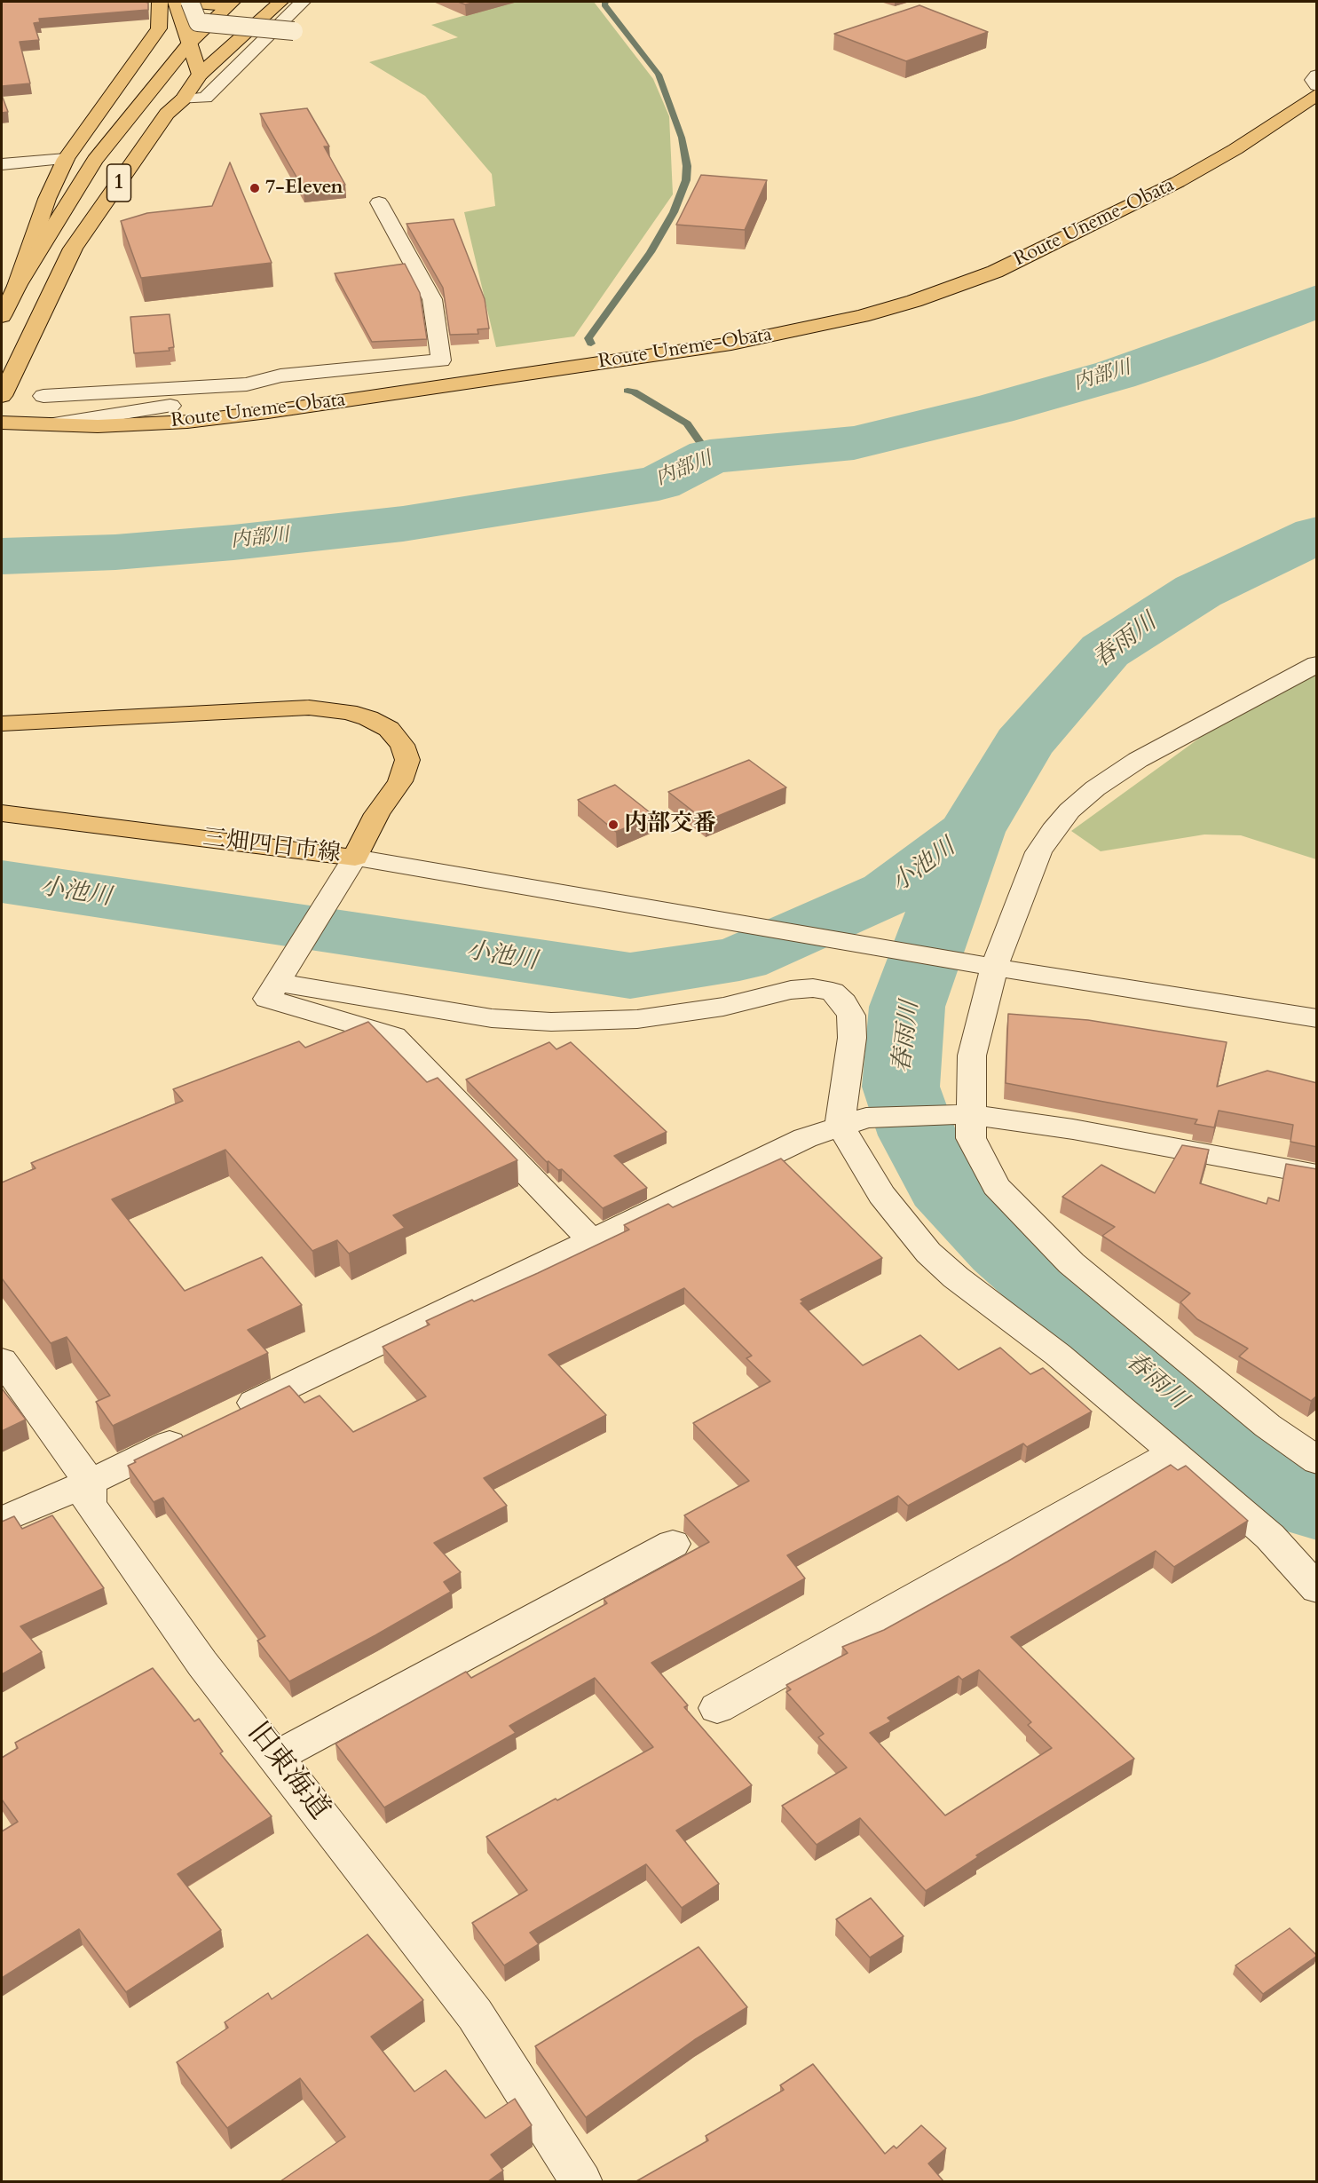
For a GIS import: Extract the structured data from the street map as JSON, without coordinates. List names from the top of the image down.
{
  "streets": {
    "main road": ["1", "Route Uneme-Obata", "三畑四日市線"],
    "street": ["旧東海道"]
  },
  "water": ["内部川", "春雨川", "小池川"],
  "places": ["7-Eleven", "内部交番"]
}
